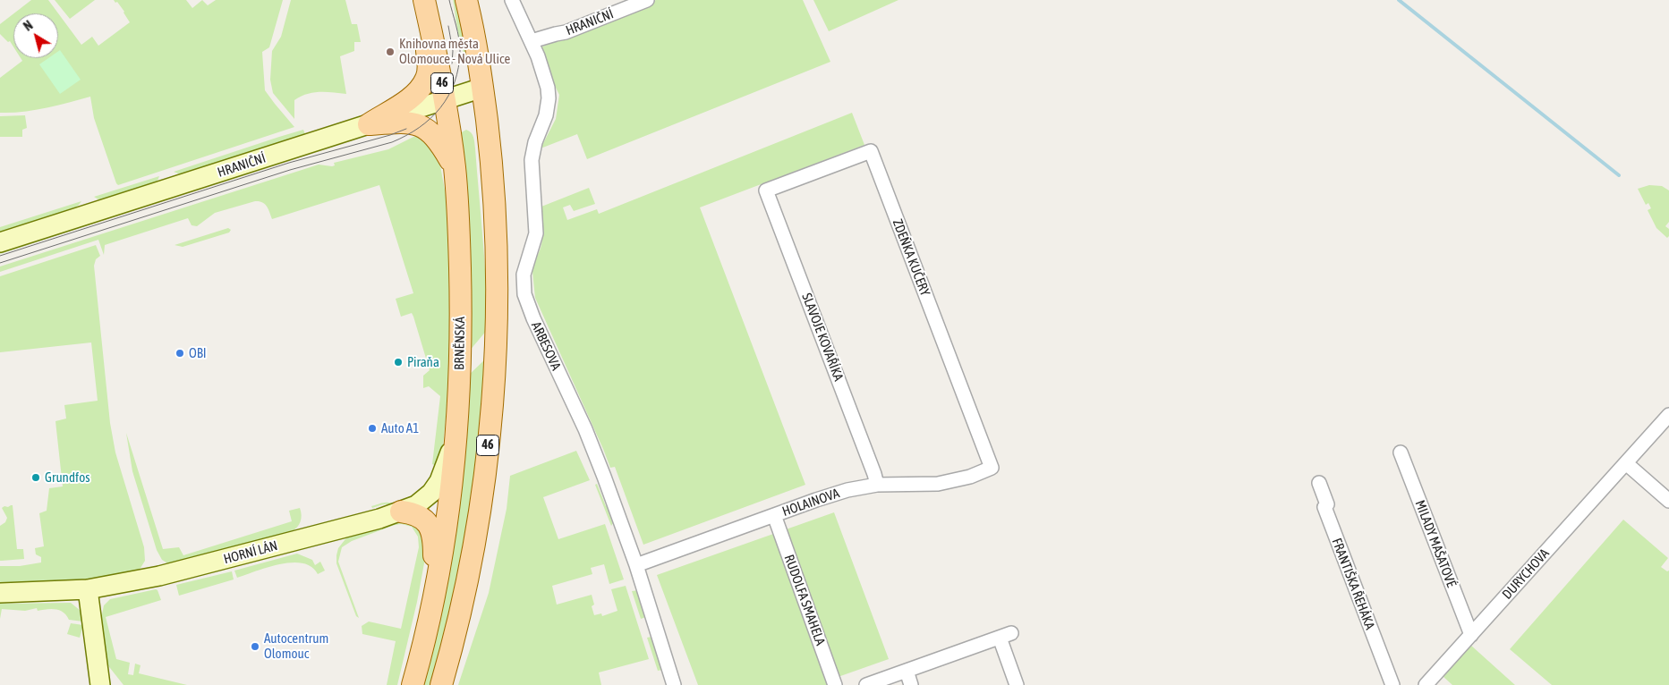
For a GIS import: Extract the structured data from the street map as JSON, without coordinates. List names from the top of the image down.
{
  "streets": {
    "main road": ["46", "BRNĚNSKÁ"],
    "street": [
      "HRANIČNÍ",
      "ZDEŇKA KUČERY",
      "SLAVOJE KOVAŘÍKA",
      "ARBESOVA",
      "HOLAINOVA",
      "MILADY MAŠATOVÉ",
      "HORNÍ LÁN",
      "DURYCHOVA",
      "FRANTIŠKA ŘEHÁKA",
      "RUDOLFA SMAHELA"
    ]
  },
  "crossings": [
    ["HRANIČNÍ", "46"],
    ["HRANIČNÍ", "BRNĚNSKÁ"],
    ["HRANIČNÍ", "ARBESOVA"],
    ["ZDEŇKA KUČERY", "SLAVOJE KOVAŘÍKA"],
    ["ZDEŇKA KUČERY", "HOLAINOVA"],
    ["SLAVOJE KOVAŘÍKA", "HOLAINOVA"],
    ["BRNĚNSKÁ", "HORNÍ LÁN"],
    ["ARBESOVA", "HOLAINOVA"],
    ["HOLAINOVA", "RUDOLFA SMAHELA"],
    ["MILADY MAŠATOVÉ", "DURYCHOVA"]
  ],
  "places": [
    "Knihovna města Olomouce - Nová Ulice",
    "OBI",
    "Piraňa",
    "Auto A1",
    "Grundfos",
    "Autocentrum Olomouc"
  ],
  "north": "top left"
}
